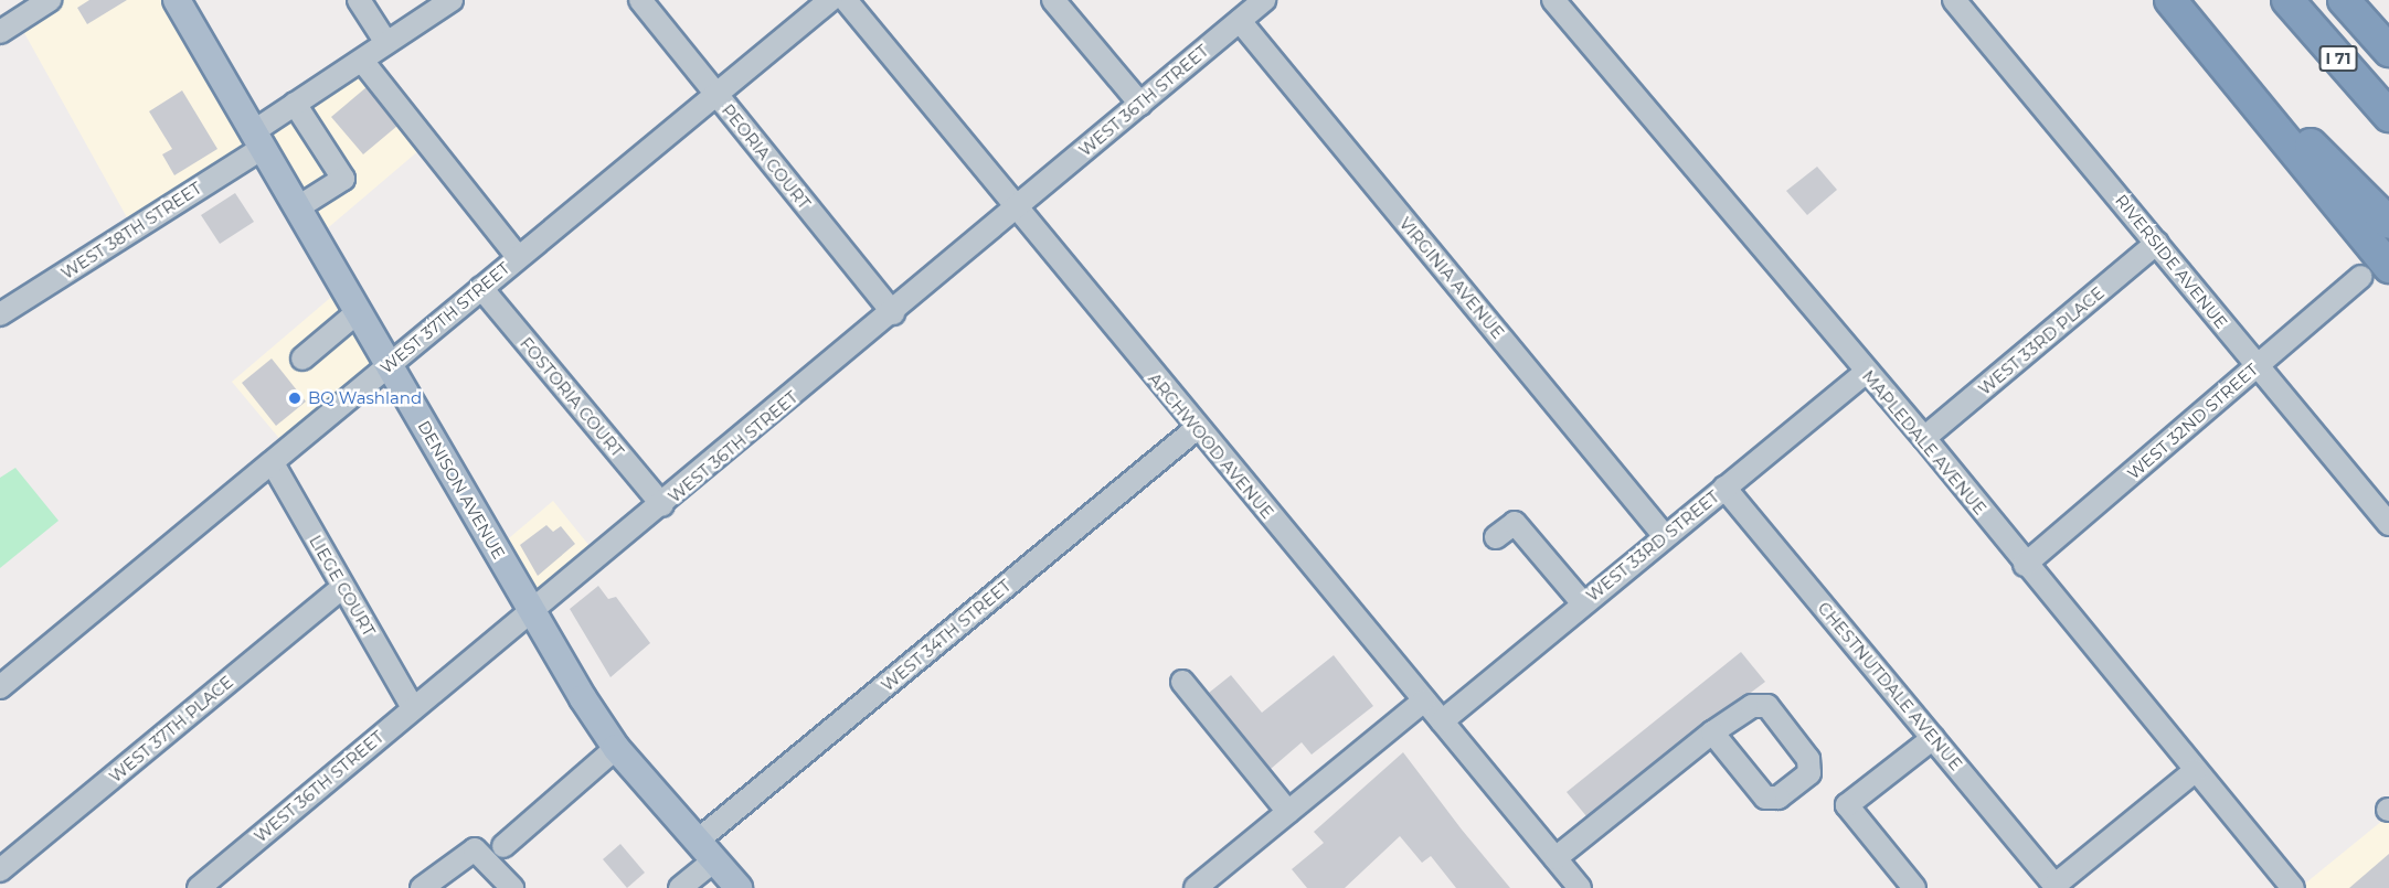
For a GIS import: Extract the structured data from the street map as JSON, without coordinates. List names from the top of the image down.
{
  "streets": {
    "highway": ["I 71"],
    "main road": ["DENISON AVENUE"],
    "street": [
      "WEST 36TH STREET",
      "PEORIA COURT",
      "WEST 38TH STREET",
      "RIVERSIDE AVENUE",
      "VIRGINIA AVENUE",
      "WEST 37TH STREET",
      "WEST 33RD PLACE",
      "FOSTORIA COURT",
      "WEST 32ND STREET",
      "MAPLEDALE AVENUE",
      "ARCHWOOD AVENUE",
      "WEST 33RD STREET",
      "LIEGE COURT",
      "WEST 34TH STREET",
      "CHESTNUTDALE AVENUE",
      "WEST 37TH PLACE"
    ]
  },
  "crossings": [
    ["WEST 36TH STREET", "PEORIA COURT"],
    ["WEST 36TH STREET", "VIRGINIA AVENUE"],
    ["WEST 36TH STREET", "FOSTORIA COURT"],
    ["WEST 36TH STREET", "ARCHWOOD AVENUE"],
    ["WEST 36TH STREET", "DENISON AVENUE"],
    ["WEST 36TH STREET", "LIEGE COURT"],
    ["PEORIA COURT", "WEST 37TH STREET"],
    ["WEST 38TH STREET", "DENISON AVENUE"],
    ["RIVERSIDE AVENUE", "WEST 33RD PLACE"],
    ["RIVERSIDE AVENUE", "WEST 32ND STREET"],
    ["VIRGINIA AVENUE", "WEST 33RD STREET"],
    ["WEST 37TH STREET", "FOSTORIA COURT"],
    ["WEST 37TH STREET", "DENISON AVENUE"],
    ["WEST 37TH STREET", "LIEGE COURT"],
    ["WEST 33RD PLACE", "MAPLEDALE AVENUE"],
    ["WEST 32ND STREET", "MAPLEDALE AVENUE"],
    ["MAPLEDALE AVENUE", "WEST 33RD STREET"],
    ["ARCHWOOD AVENUE", "WEST 33RD STREET"],
    ["ARCHWOOD AVENUE", "WEST 34TH STREET"],
    ["DENISON AVENUE", "WEST 34TH STREET"],
    ["WEST 33RD STREET", "CHESTNUTDALE AVENUE"],
    ["LIEGE COURT", "WEST 37TH PLACE"]
  ],
  "places": ["BQ Washland"]
}
